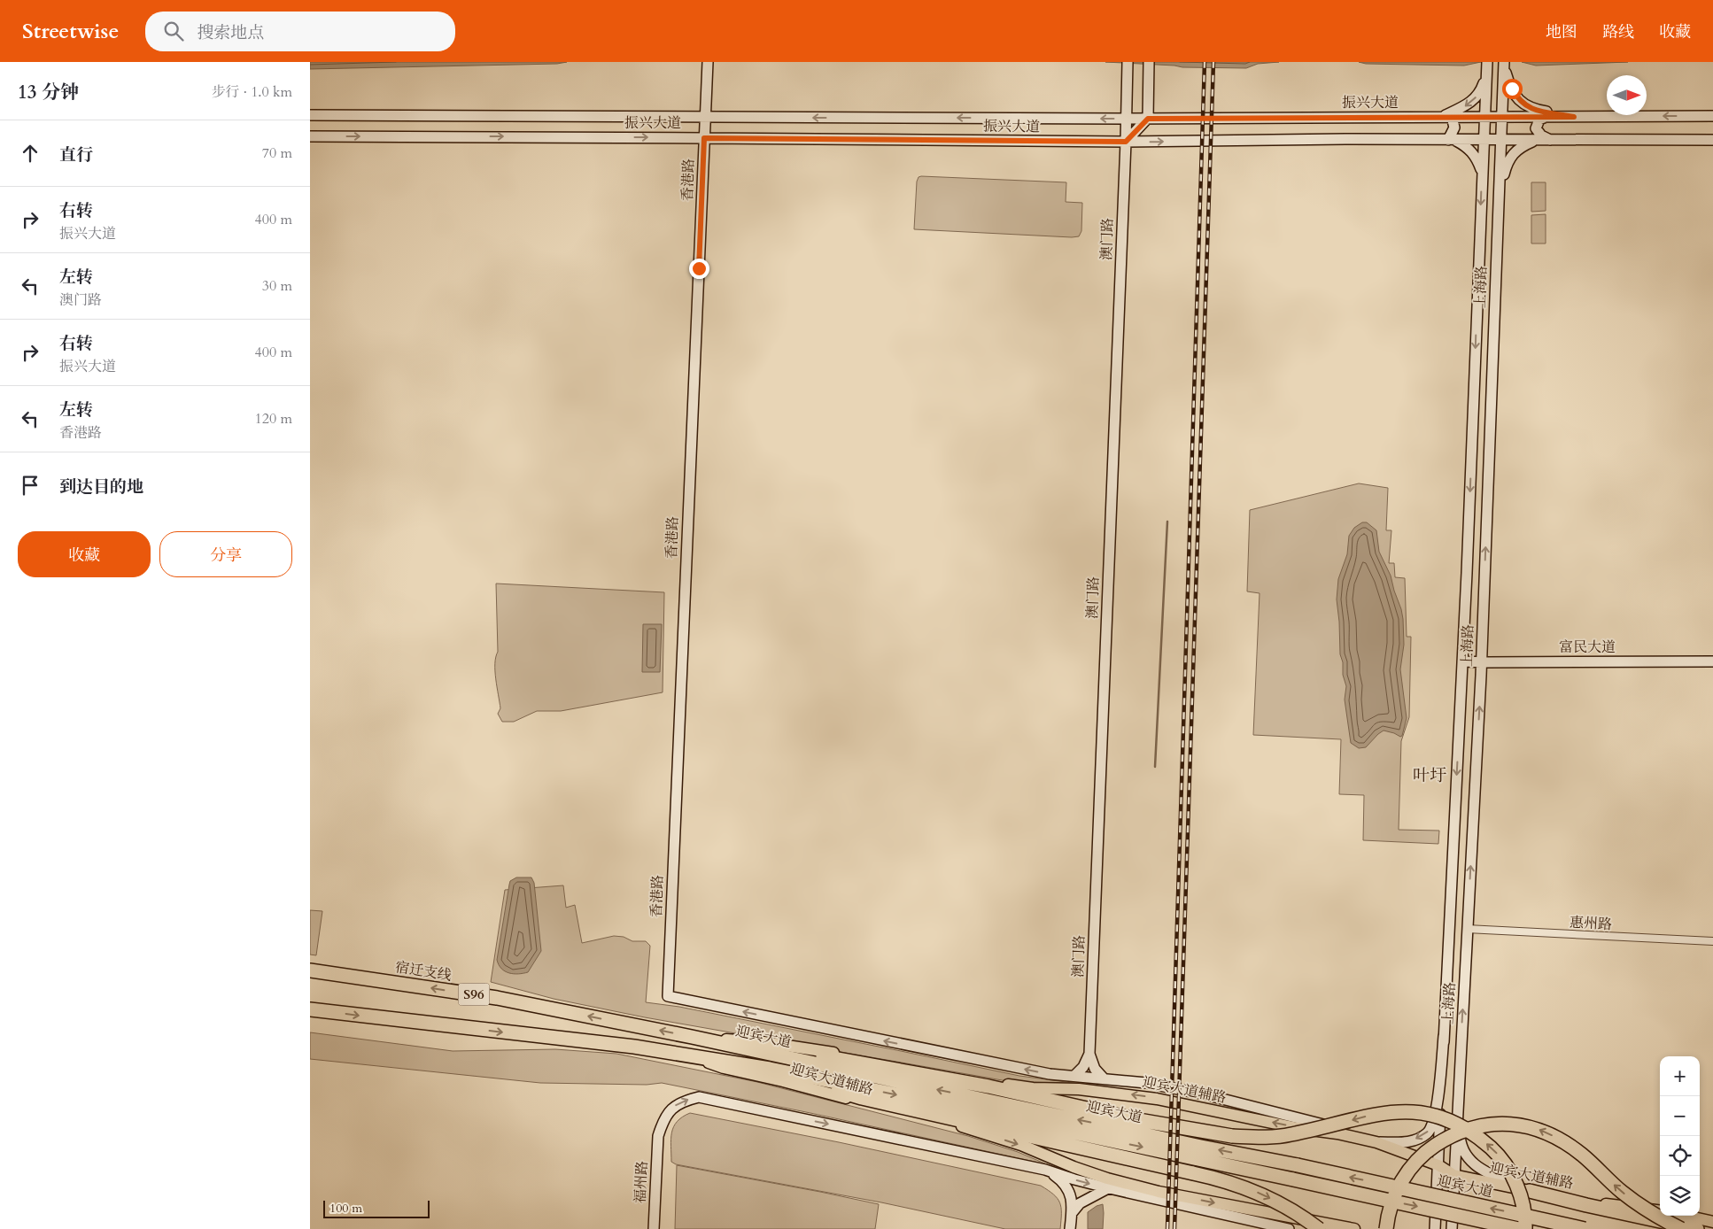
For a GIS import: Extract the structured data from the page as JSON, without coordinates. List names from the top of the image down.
{
  "streets": {
    "highway": ["宿迁支线", "S96", "迎宾大道"],
    "main road": [
      "振兴大道",
      "香港路",
      "澳门路",
      "上海路",
      "富民大道",
      "迎宾大道辅路",
      "福州路"
    ],
    "street": ["惠州路"]
  },
  "crossings": [
    ["振兴大道", "香港路"],
    ["振兴大道", "澳门路"],
    ["振兴大道", "上海路"],
    ["上海路", "富民大道"],
    ["上海路", "惠州路"],
    ["上海路", "迎宾大道辅路"],
    ["宿迁支线", "迎宾大道"],
    ["迎宾大道", "迎宾大道辅路"]
  ],
  "one_way": ["宿迁支线"],
  "districts": ["叶圩"],
  "scale_bar": "100 m",
  "north": "right",
  "page": {
    "header": "Streetwise",
    "search": "搜索地点",
    "nav": ["地图", "路线", "收藏"],
    "heading": ["13 分钟", "步行 · 1.0 km"],
    "list": [
      ["直行", "70 m"],
      ["右转", "振兴大道", "400 m"],
      ["左转", "澳门路", "30 m"],
      ["右转", "振兴大道", "400 m"],
      ["左转", "香港路", "120 m"],
      "到达目的地"
    ],
    "buttons": ["收藏", "分享"],
    "map_buttons": ["+", "−"],
    "scale": "100 m"
  }
}
